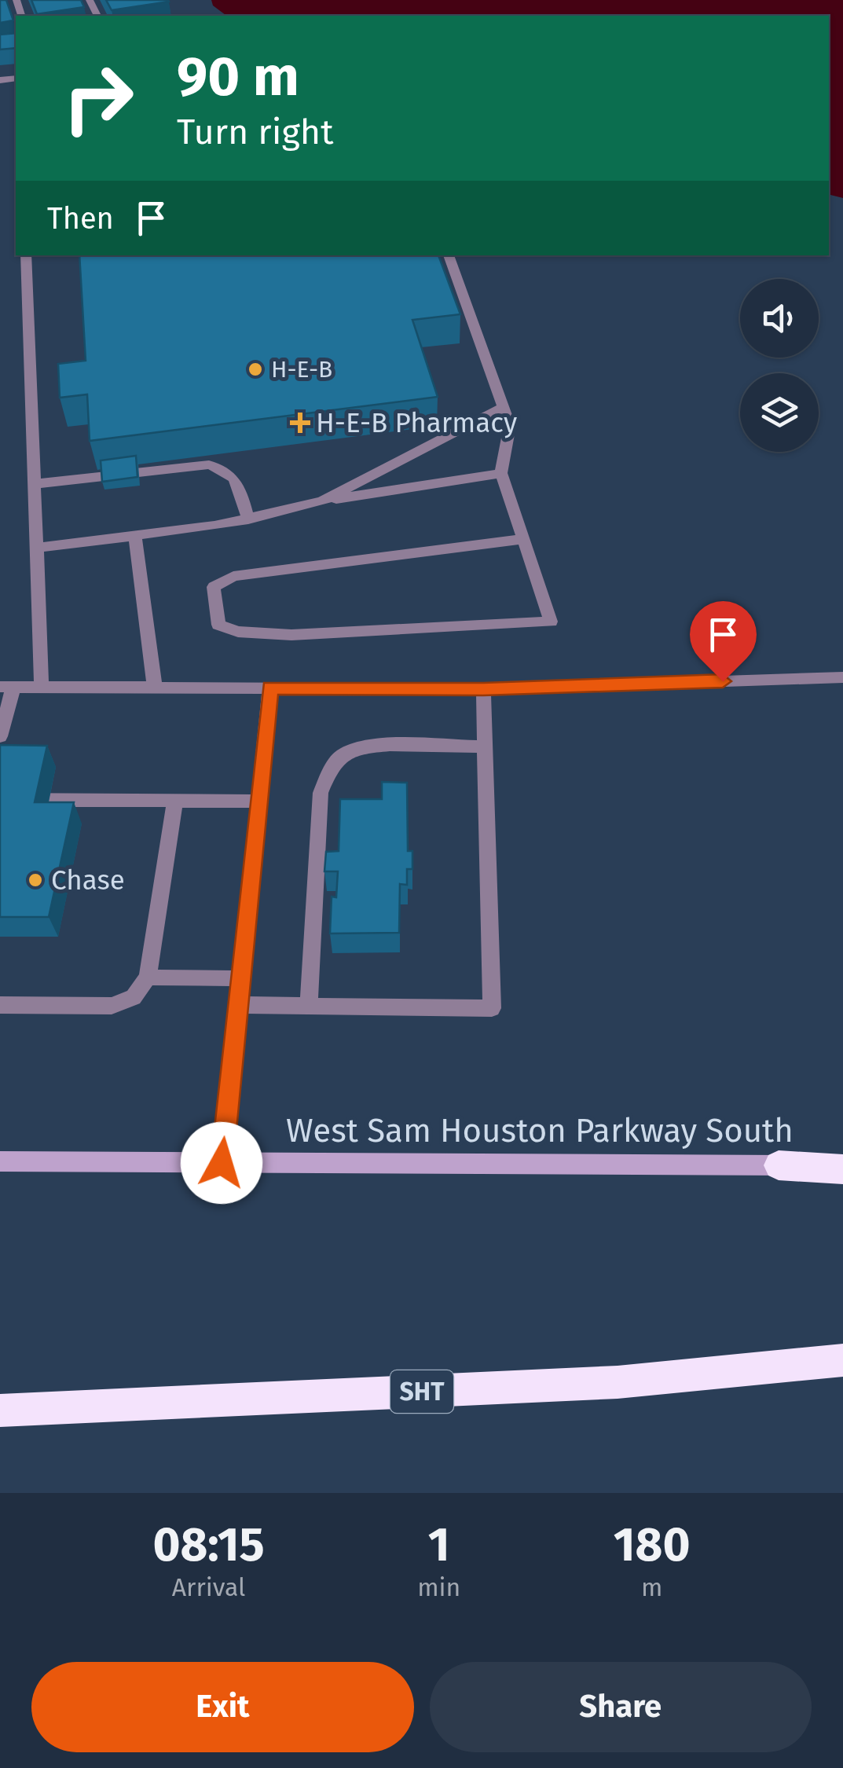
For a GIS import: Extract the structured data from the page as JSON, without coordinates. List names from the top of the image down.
{
  "streets": {
    "highway": ["SHT"],
    "main road": ["West Sam Houston Parkway South"]
  },
  "places": {
    "other": ["H-E-B", "Chase"],
    "health": ["H-E-B Pharmacy"]
  },
  "page": {
    "turn": ["90 m", "Turn right"],
    "then": "Then",
    "eta": [
      "08:15",
      "Arrival",
      "1",
      "min",
      "180",
      "m"
    ],
    "buttons": ["Exit", "Share"]
  }
}
